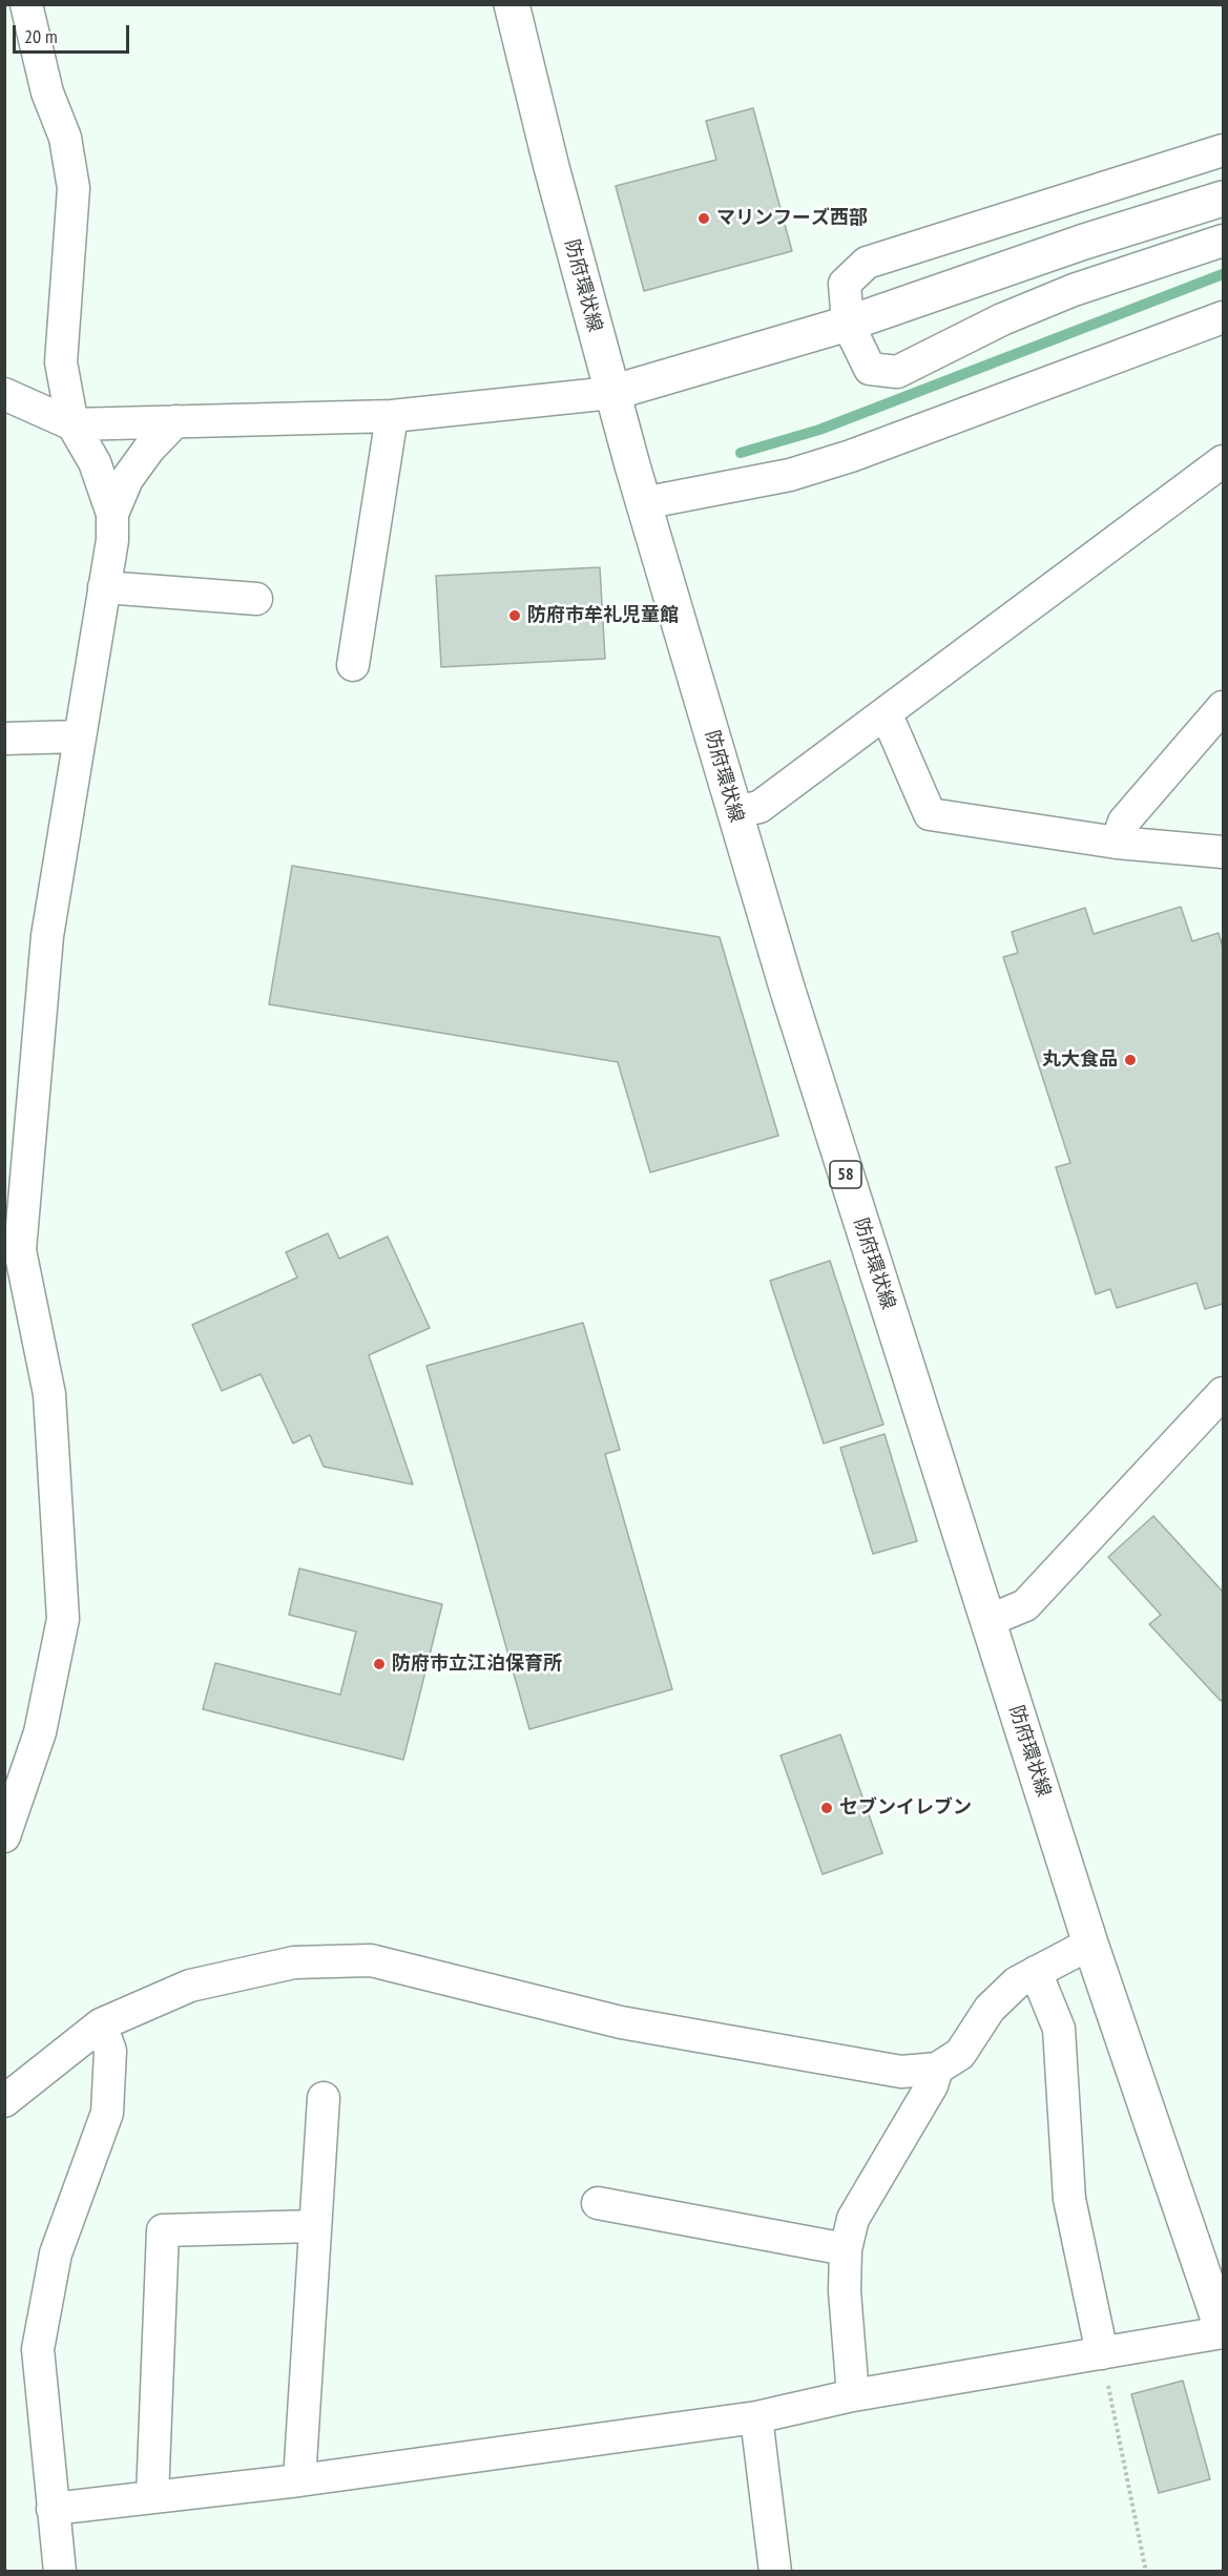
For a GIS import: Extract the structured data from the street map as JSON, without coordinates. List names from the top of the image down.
{
  "streets": {
    "main road": ["防府環状線", "58"]
  },
  "places": [
    "マリンフーズ西部",
    "防府市牟礼児童館",
    "丸大食品",
    "防府市立江泊保育所",
    "セブンイレブン"
  ],
  "scale_bar": "20 m"
}
